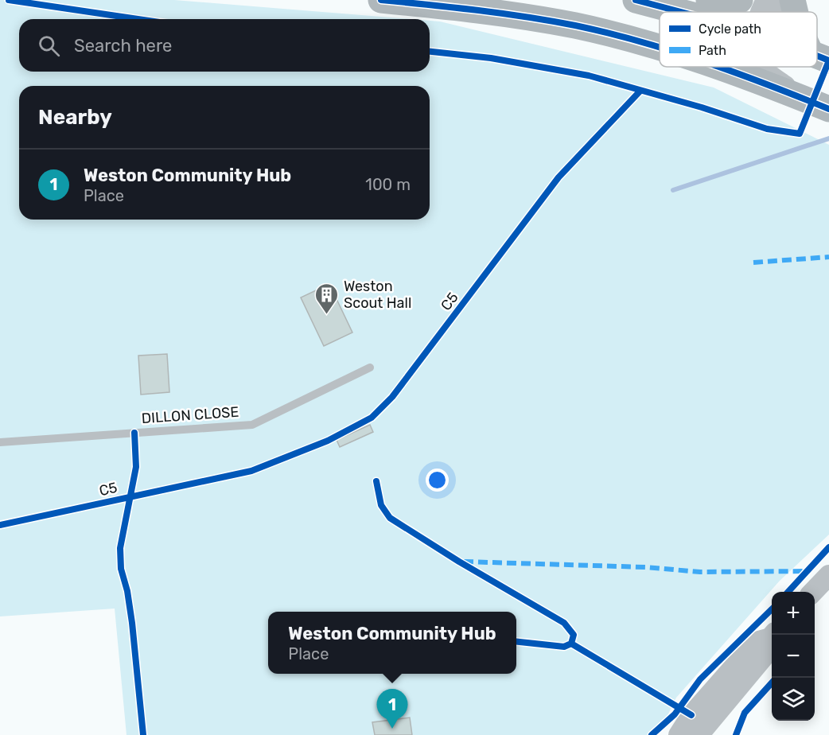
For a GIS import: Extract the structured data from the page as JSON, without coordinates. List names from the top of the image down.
{
  "streets": {
    "lane": ["DILLON CLOSE"],
    "cycle path": ["C5"]
  },
  "places": {
    "building": ["Weston Scout Hall"]
  },
  "legend": ["Cycle path", "Path"],
  "page": {
    "search": "Search here",
    "heading": "Nearby",
    "list": [
      {
        "mark": "1",
        "name": "Weston Community Hub",
        "note": "Place",
        "value": "100 m"
      }
    ],
    "map_buttons": ["+", "−"],
    "popup": ["Weston Community Hub", "Place"],
    "pins": "1"
  }
}
